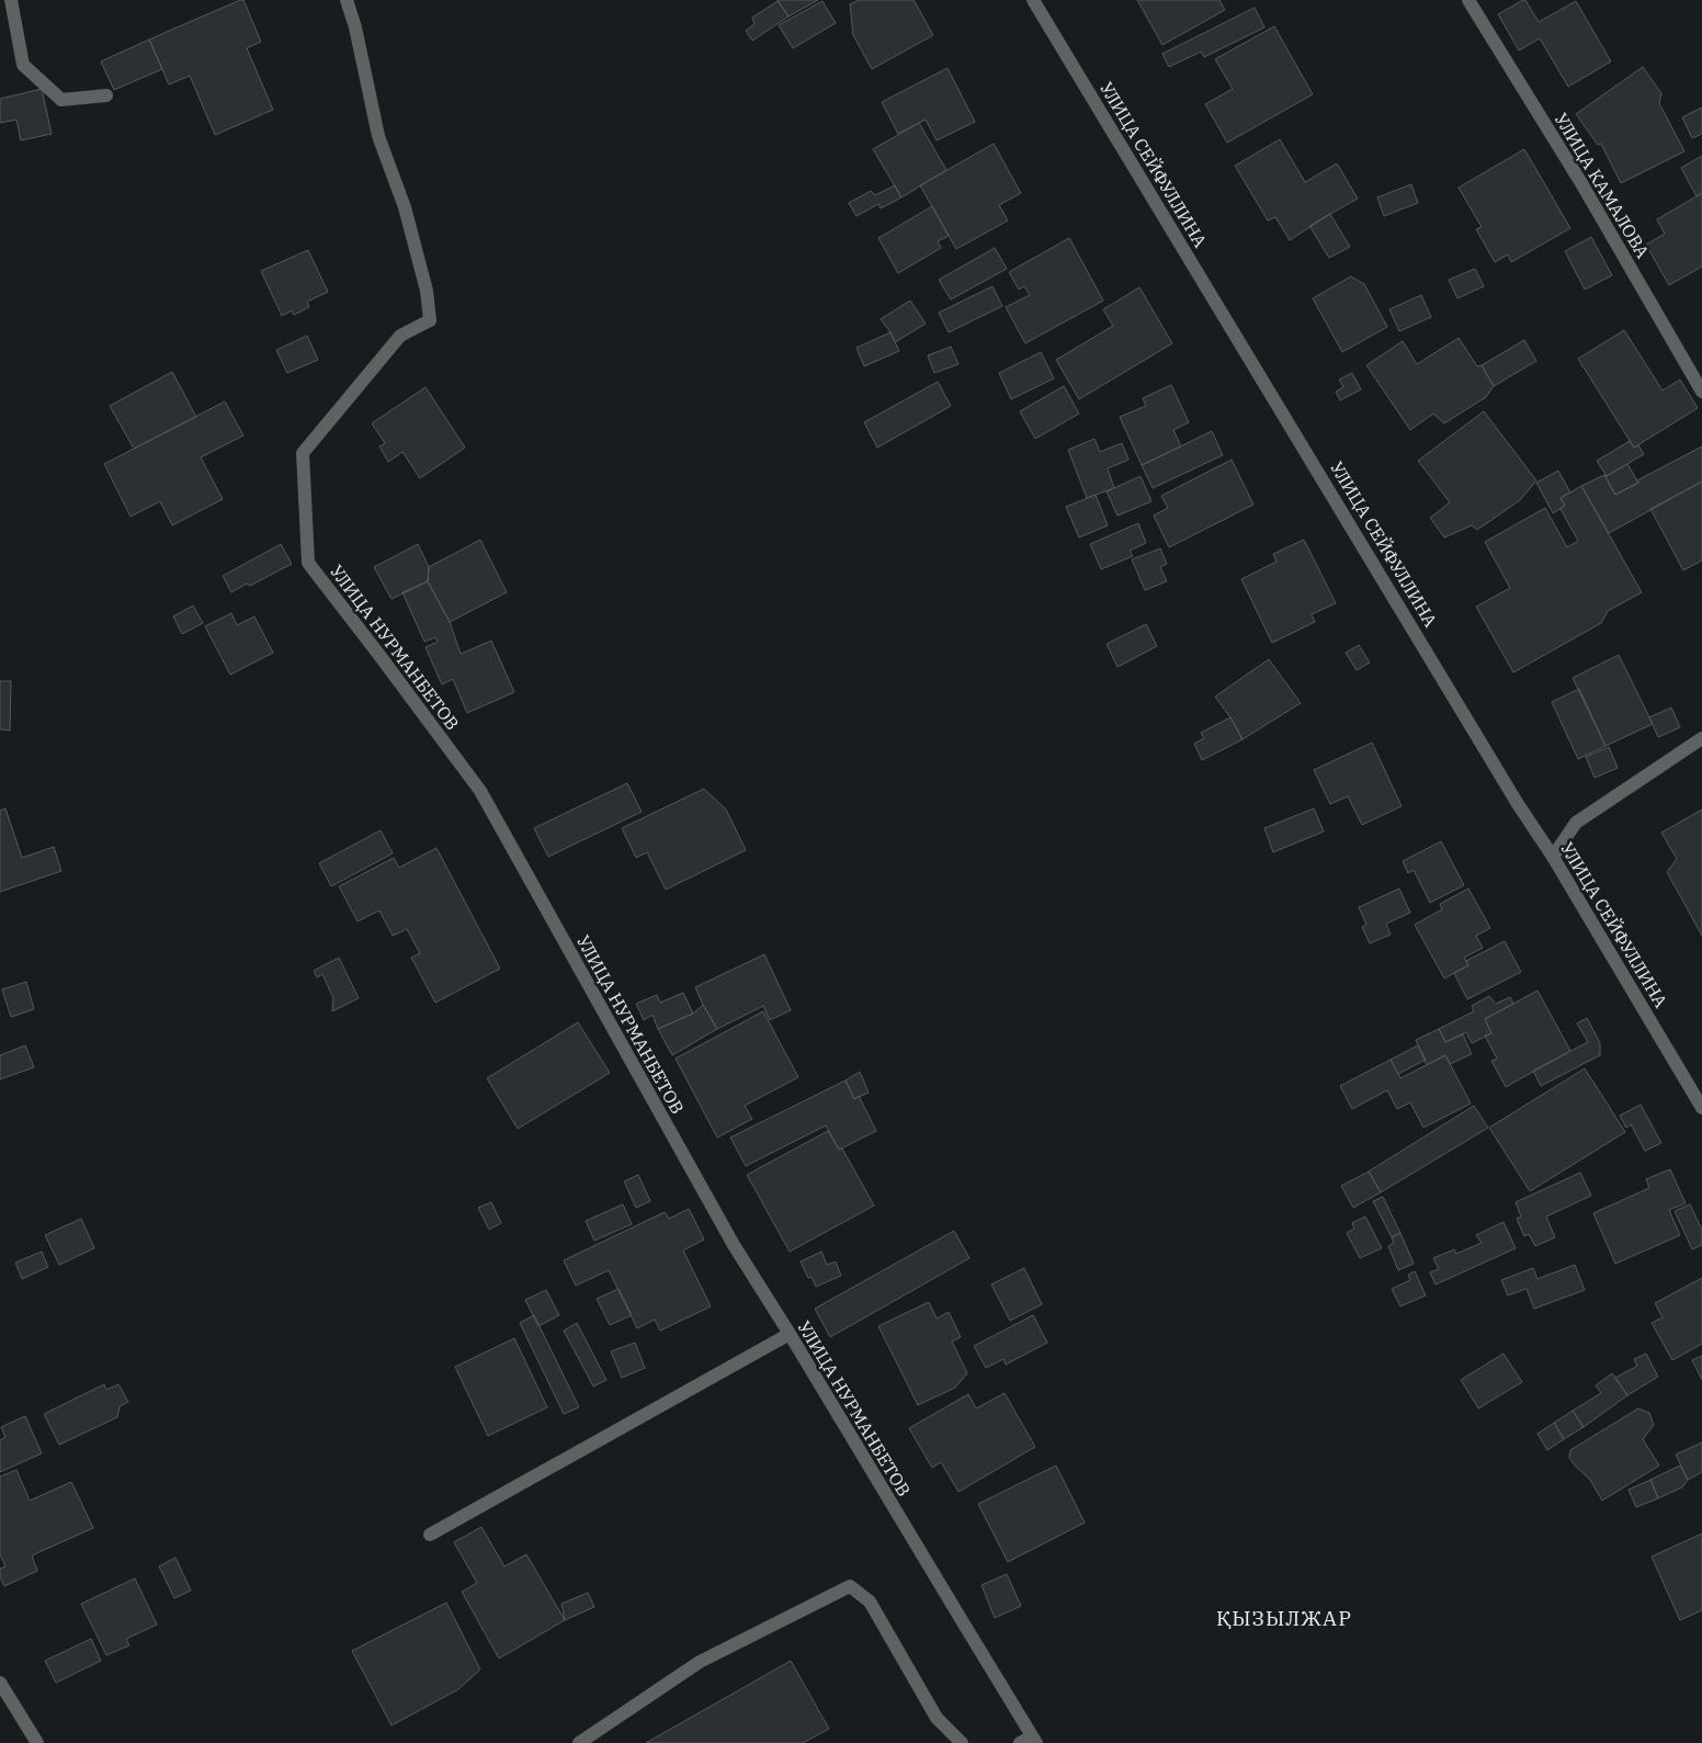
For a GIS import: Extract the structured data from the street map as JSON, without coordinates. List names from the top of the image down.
{
  "streets": {
    "street": ["УЛИЦА СЕЙФУЛЛИНА", "УЛИЦА КАМАЛОВА", "УЛИЦА НУРМАНБЕТОВ"]
  },
  "districts": ["ҚЫЗЫЛЖАР"]
}
